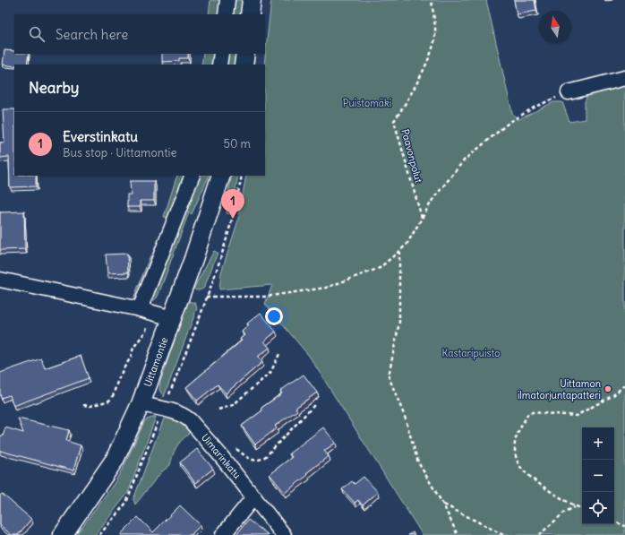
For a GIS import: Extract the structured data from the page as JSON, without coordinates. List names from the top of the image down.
{
  "streets": {
    "street": ["Uittamontie", "Uimarinkatu"],
    "path": ["Paavonpolut"]
  },
  "crossings": [
    ["Uittamontie", "Uimarinkatu"]
  ],
  "parks": ["Puistomäki", "Kastaripuisto"],
  "places": ["Uittamon ilmatorjuntapatteri"],
  "north": "top",
  "page": {
    "search": "Search here",
    "heading": "Nearby",
    "list": [
      {
        "mark": "1",
        "name": "Everstinkatu",
        "note": "Bus stop · Uittamontie",
        "value": "50 m"
      }
    ],
    "pins": "1",
    "map_buttons": ["+", "−"]
  }
}
